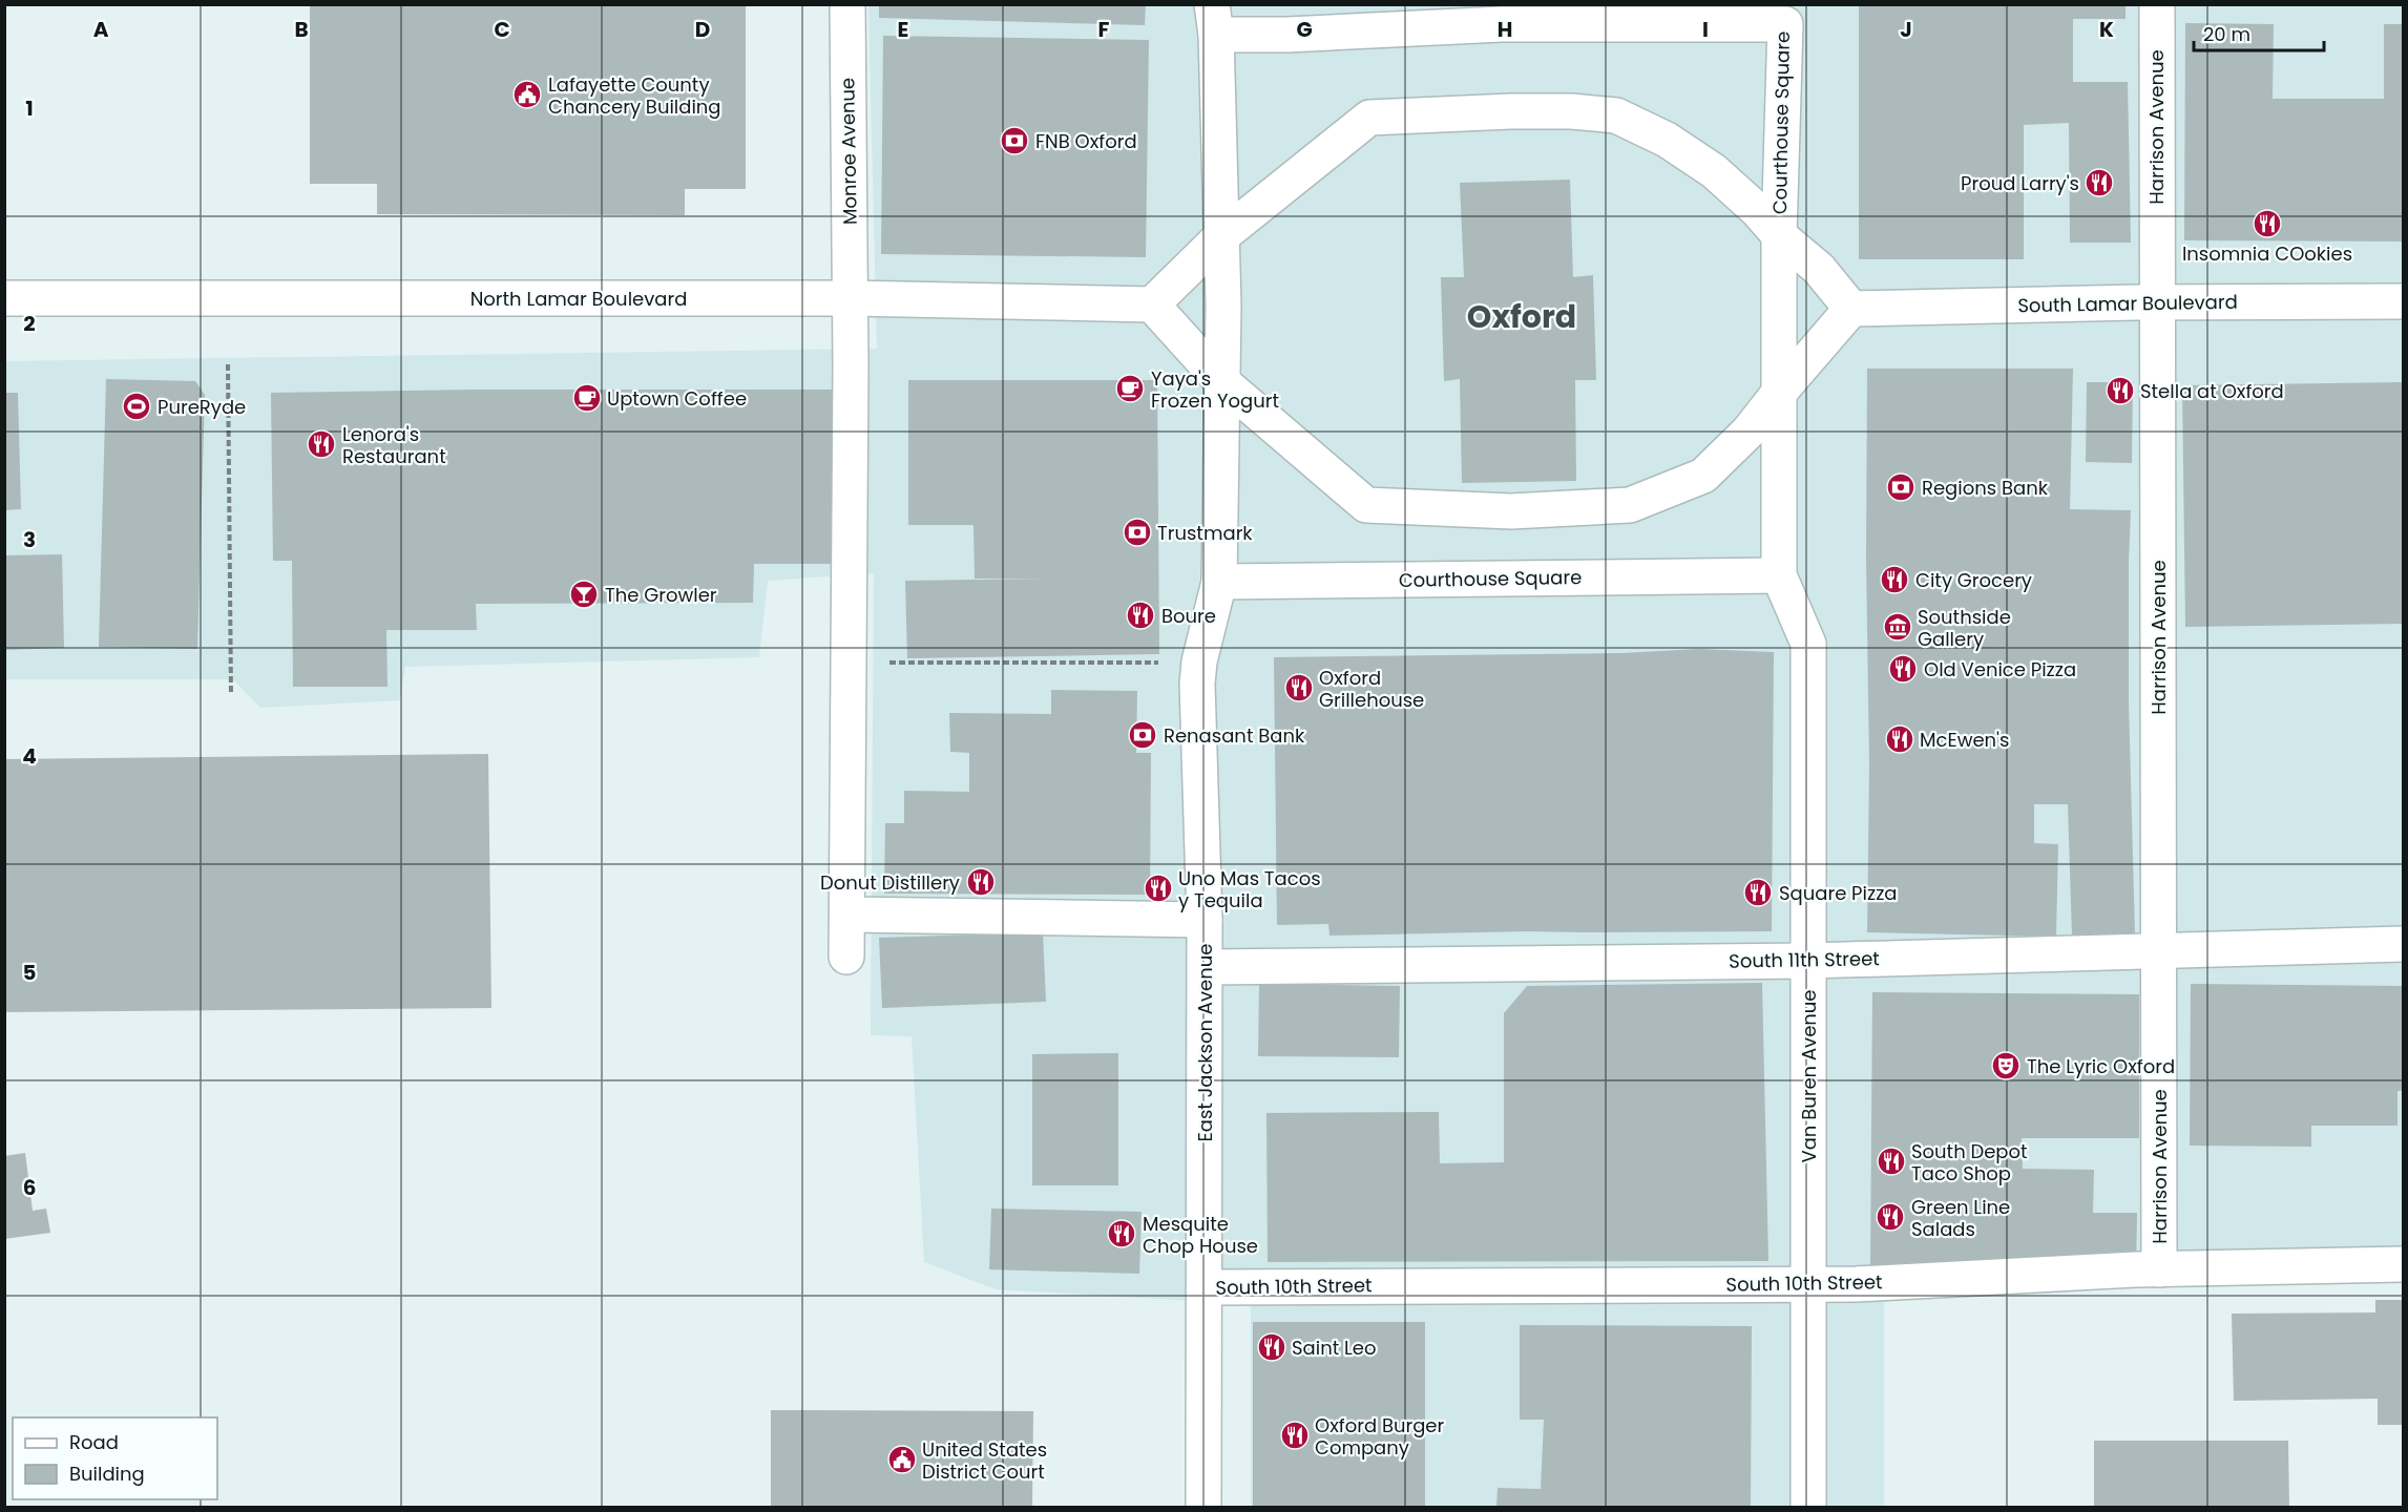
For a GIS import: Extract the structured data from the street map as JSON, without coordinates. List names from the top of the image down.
{
  "streets": {
    "street": [
      "Courthouse Square",
      "Harrison Avenue",
      "Monroe Avenue",
      "North Lamar Boulevard",
      "South Lamar Boulevard",
      "South 11th Street",
      "East Jackson Avenue",
      "Van Buren Avenue",
      "South 10th Street"
    ]
  },
  "crossings": [
    ["Courthouse Square", "East Jackson Avenue"],
    ["Courthouse Square", "Van Buren Avenue"],
    ["Harrison Avenue", "South Lamar Boulevard"],
    ["Harrison Avenue", "South 11th Street"],
    ["Harrison Avenue", "South 10th Street"],
    ["Monroe Avenue", "North Lamar Boulevard"],
    ["South 11th Street", "East Jackson Avenue"],
    ["South 11th Street", "Van Buren Avenue"],
    ["East Jackson Avenue", "South 10th Street"],
    ["Van Buren Avenue", "South 10th Street"]
  ],
  "districts": ["Oxford"],
  "places": {
    "public building": ["Lafayette County Chancery Building", "United States District Court"],
    "bank": [
      "FNB Oxford",
      "Regions Bank",
      "Trustmark",
      "Renasant Bank"
    ],
    "restaurant": [
      "Proud Larry's",
      "Insomnia COokies",
      "Stella at Oxford",
      "Lenora's Restaurant",
      "City Grocery",
      "Boure",
      "Old Venice Pizza",
      "Oxford Grillehouse",
      "McEwen's",
      "Donut Distillery",
      "Uno Mas Tacos y Tequila",
      "Square Pizza",
      "South Depot Taco Shop",
      "Green Line Salads",
      "Mesquite Chop House",
      "Saint Leo",
      "Oxford Burger Company"
    ],
    "cafe": ["Yaya's Frozen Yogurt", "Uptown Coffee"],
    "sports": ["PureRyde"],
    "bar": ["The Growler"],
    "museum": ["Southside Gallery"],
    "theatre": ["The Lyric Oxford"]
  },
  "legend": ["Road", "Building"],
  "scale_bar": "20 m",
  "grid": {
    "columns": [
      "A",
      "B",
      "C",
      "D",
      "E",
      "F",
      "G",
      "H",
      "I",
      "J",
      "K"
    ],
    "rows": [
      "1",
      "2",
      "3",
      "4",
      "5",
      "6"
    ]
  }
}
